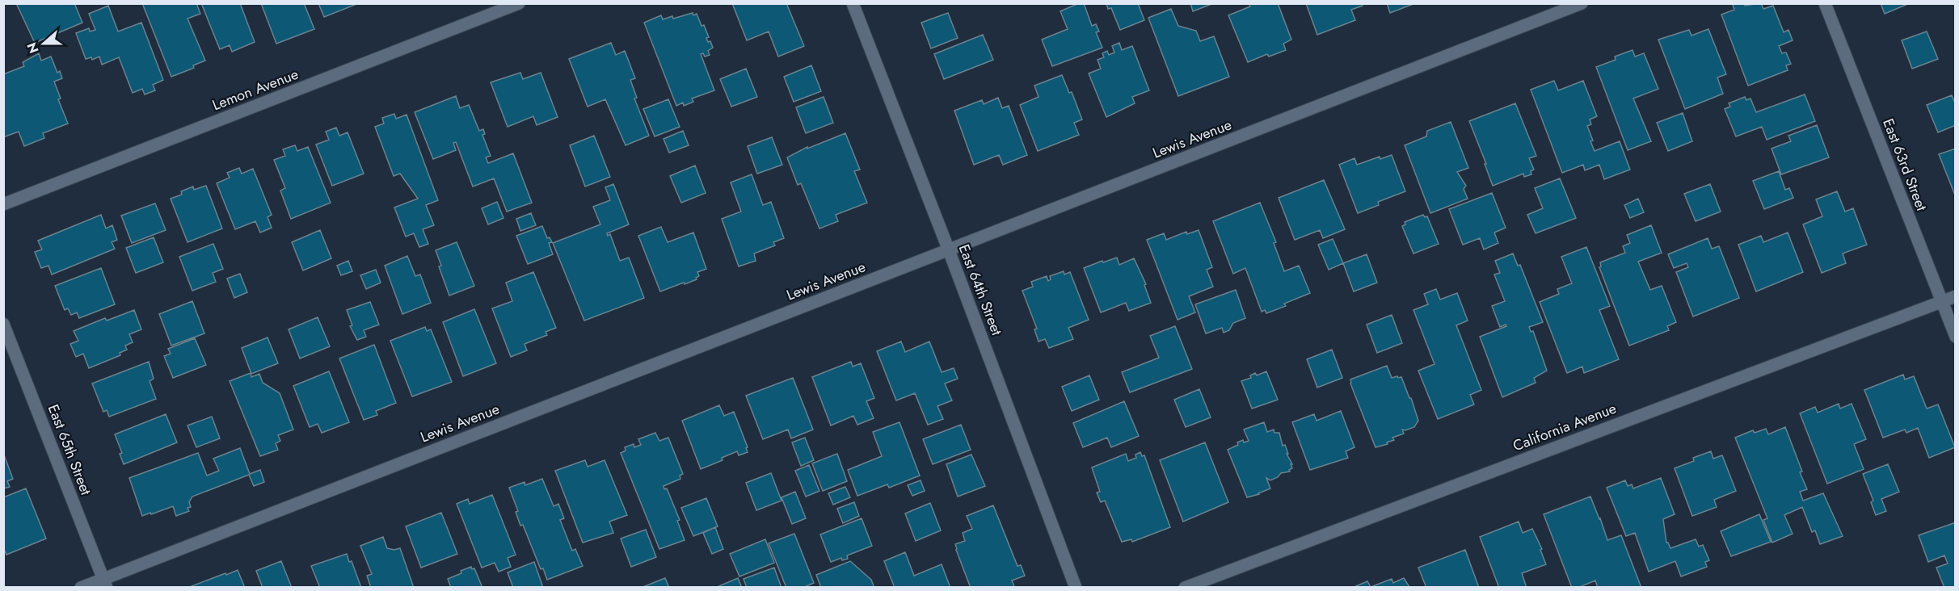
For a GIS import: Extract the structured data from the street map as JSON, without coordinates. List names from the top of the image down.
{
  "streets": {
    "street": [
      "Lemon Avenue",
      "Lewis Avenue",
      "East 63rd Street",
      "East 64th Street",
      "California Avenue",
      "East 65th Street"
    ]
  },
  "crossings": [
    ["Lewis Avenue", "East 64th Street"],
    ["Lewis Avenue", "East 65th Street"],
    ["East 63rd Street", "California Avenue"]
  ],
  "north": "left"
}
